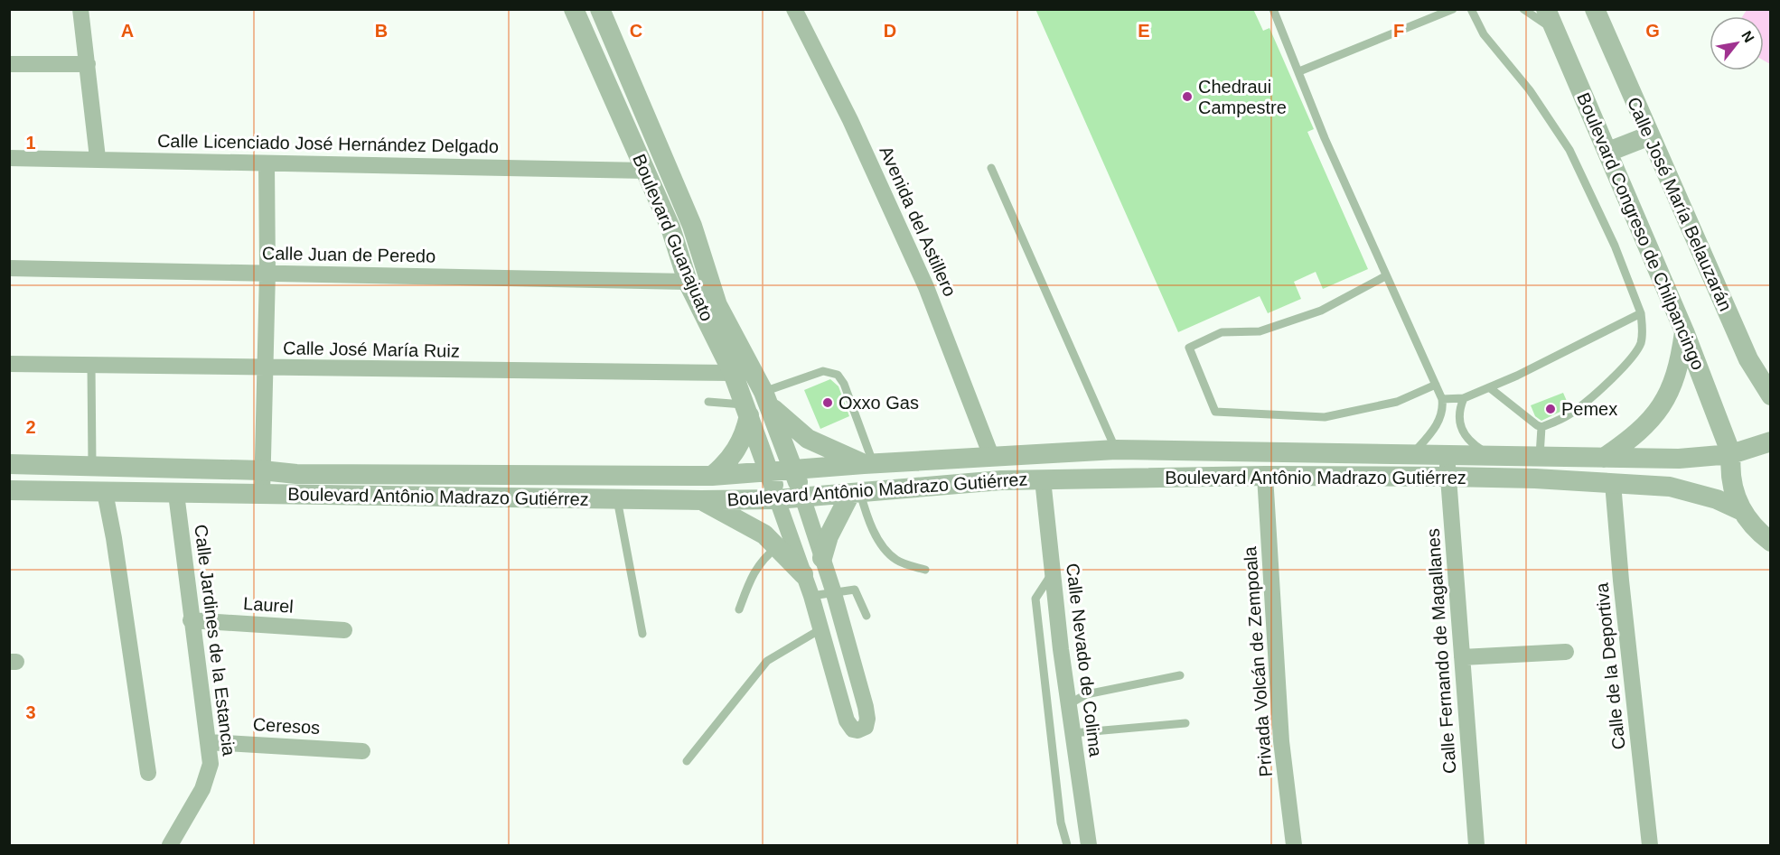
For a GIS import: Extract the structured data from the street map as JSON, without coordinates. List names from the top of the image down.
{
  "streets": {
    "street": [
      "Calle Licenciado José Hernández Delgado",
      "Calle José María Belauzarán",
      "Avenida del Astillero",
      "Boulevard Congreso de Chilpancingo",
      "Boulevard Guanajuato",
      "Calle Juan de Peredo",
      "Calle José María Ruiz",
      "Boulevard Antônio Madrazo Gutiérrez",
      "Laurel",
      "Calle Jardines de la Estancia",
      "Calle Fernando de Magallanes",
      "Calle Nevado de Colima",
      "Privada Volcán de Zempoala",
      "Calle de la Deportiva",
      "Ceresos"
    ]
  },
  "crossings": [
    ["Calle Licenciado José Hernández Delgado", "Boulevard Guanajuato"],
    ["Avenida del Astillero", "Boulevard Antônio Madrazo Gutiérrez"],
    ["Boulevard Congreso de Chilpancingo", "Boulevard Antônio Madrazo Gutiérrez"],
    ["Boulevard Guanajuato", "Calle Juan de Peredo"],
    ["Boulevard Guanajuato", "Calle José María Ruiz"],
    ["Boulevard Guanajuato", "Boulevard Antônio Madrazo Gutiérrez"],
    ["Boulevard Antônio Madrazo Gutiérrez", "Calle Jardines de la Estancia"],
    ["Boulevard Antônio Madrazo Gutiérrez", "Calle Fernando de Magallanes"],
    ["Boulevard Antônio Madrazo Gutiérrez", "Calle Nevado de Colima"],
    ["Boulevard Antônio Madrazo Gutiérrez", "Privada Volcán de Zempoala"],
    ["Boulevard Antônio Madrazo Gutiérrez", "Calle de la Deportiva"],
    ["Laurel", "Calle Jardines de la Estancia"],
    ["Calle Jardines de la Estancia", "Ceresos"]
  ],
  "places": ["Chedraui Campestre", "Oxxo Gas", "Pemex"],
  "north": "top right",
  "grid": {
    "columns": [
      "A",
      "B",
      "C",
      "D",
      "E",
      "F",
      "G"
    ],
    "rows": ["1", "2", "3"]
  }
}
